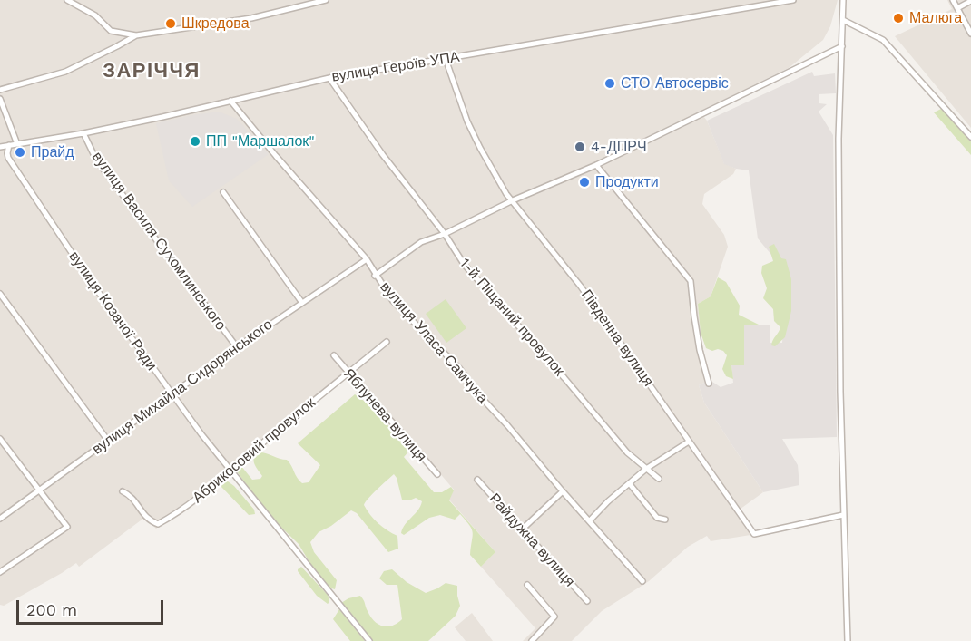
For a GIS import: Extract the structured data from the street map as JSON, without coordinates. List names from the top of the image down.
{
  "streets": {
    "street": [
      "вулиця Героїв УПА",
      "вулиця Василя Сухомлинського",
      "вулиця Козачої Ради",
      "1-й Піщаний провулок",
      "Південна вулиця",
      "вулиця Уласа Самчука",
      "вулиця Михайла Сидорянського",
      "Яблунева вулиця",
      "Абрикосовий провулок",
      "Райдужна вулиця"
    ]
  },
  "crossings": [
    ["вулиця Героїв УПА", "вулиця Василя Сухомлинського"],
    ["вулиця Героїв УПА", "вулиця Козачої Ради"],
    ["вулиця Героїв УПА", "1-й Піщаний провулок"],
    ["вулиця Героїв УПА", "Південна вулиця"],
    ["вулиця Героїв УПА", "вулиця Уласа Самчука"],
    ["вулиця Василя Сухомлинського", "вулиця Михайла Сидорянського"],
    ["вулиця Козачої Ради", "вулиця Михайла Сидорянського"],
    ["вулиця Козачої Ради", "Абрикосовий провулок"],
    ["вулиця Уласа Самчука", "вулиця Михайла Сидорянського"],
    ["Яблунева вулиця", "Абрикосовий провулок"]
  ],
  "districts": ["ЗАРІЧЧЯ"],
  "places": [
    "Малюга",
    "Шкредова",
    "СТО Автосервіс",
    "ПП \"Маршалок\"",
    "4-ДПРЧ",
    "Прайд",
    "Продукти"
  ],
  "scale_bar": "200 m"
}
